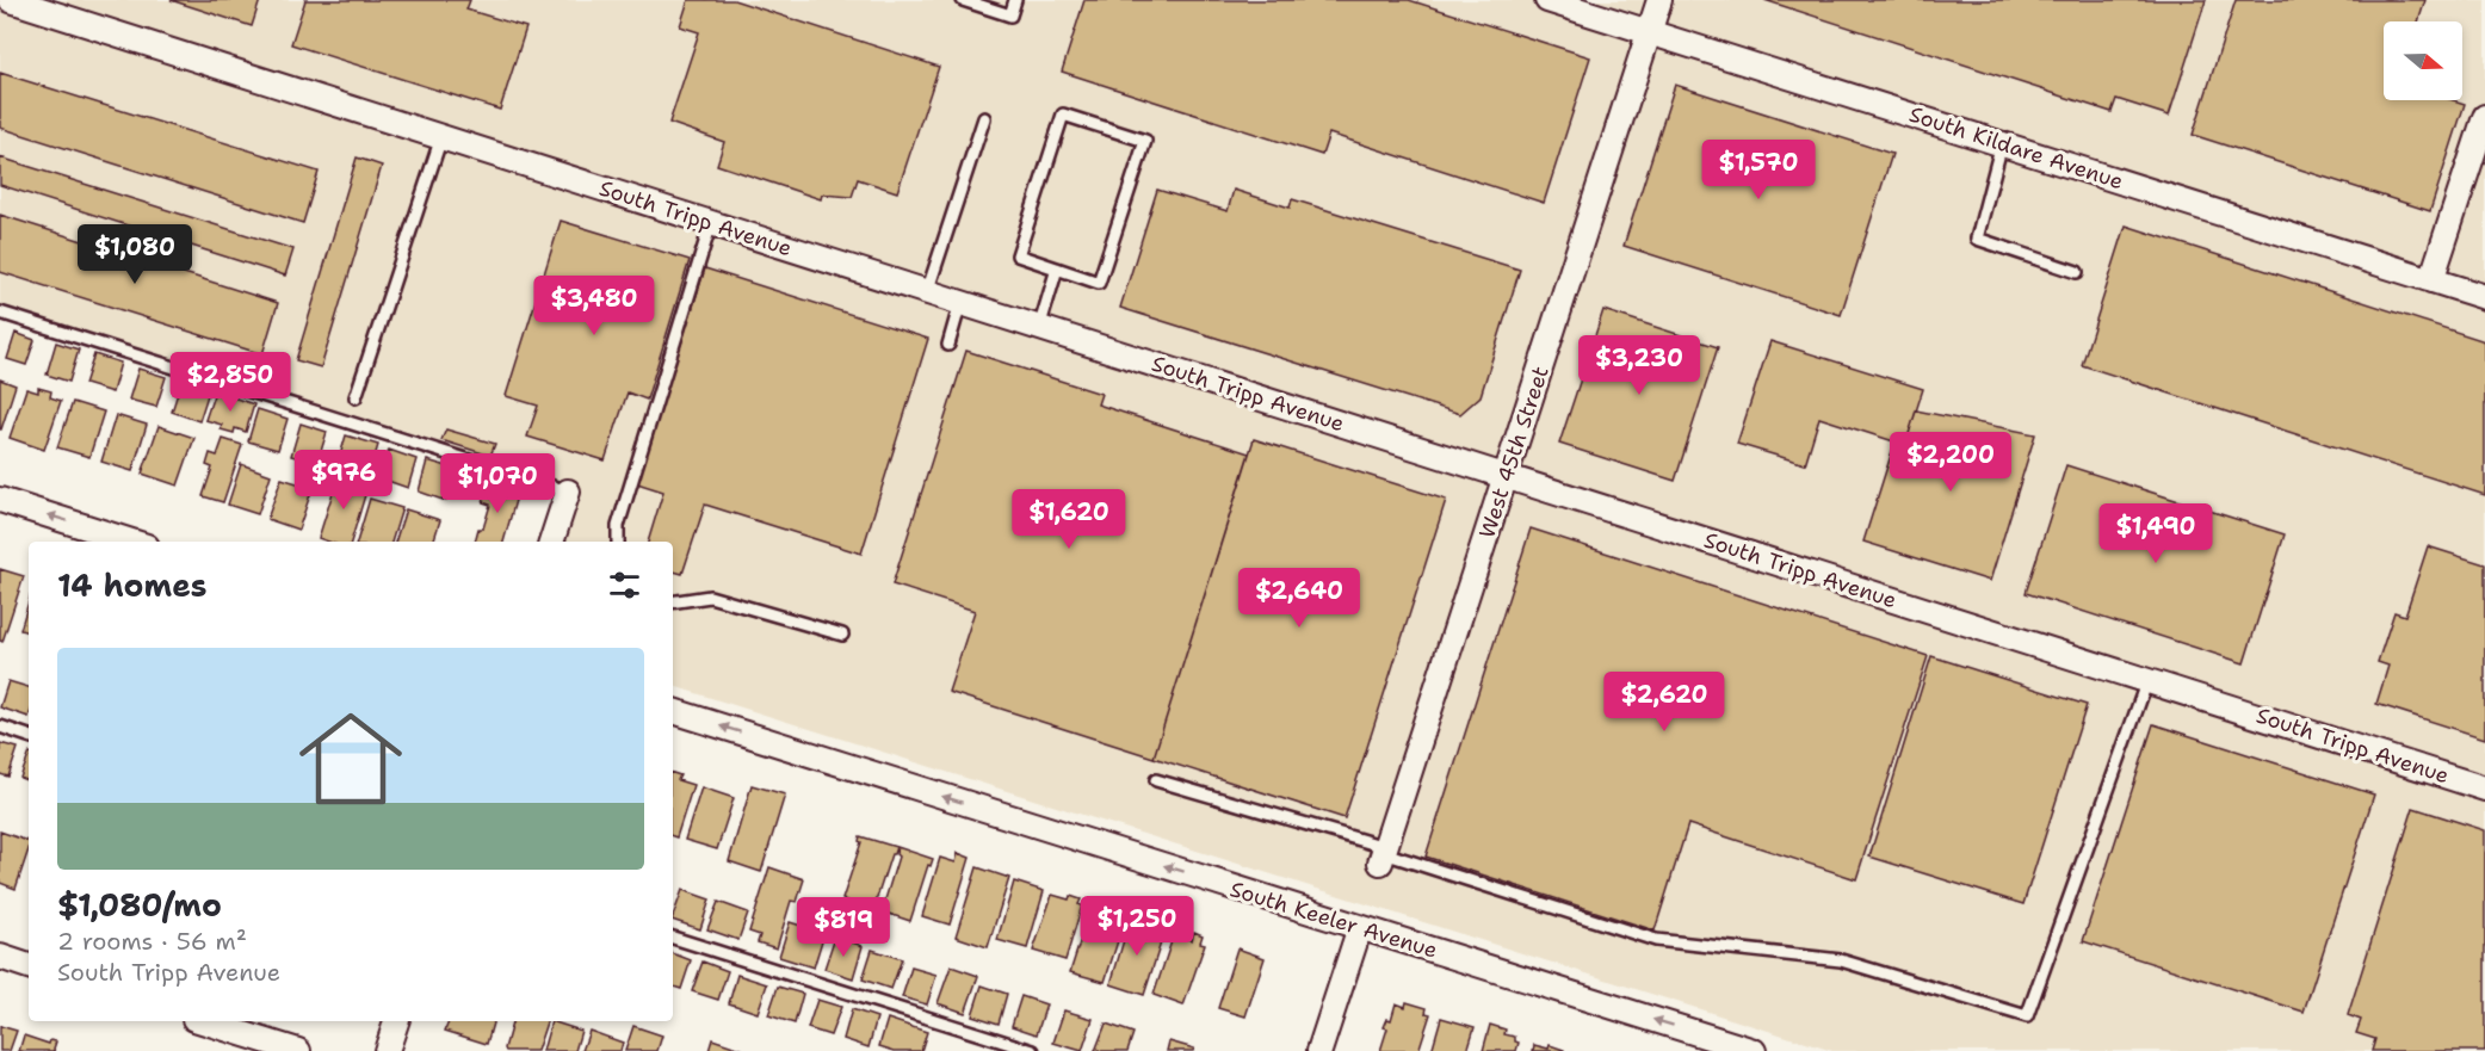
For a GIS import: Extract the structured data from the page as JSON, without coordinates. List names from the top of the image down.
{
  "streets": {
    "street": [
      "South Kildare Avenue",
      "South Tripp Avenue",
      "West 45th Street",
      "South Keeler Avenue"
    ]
  },
  "crossings": [
    ["South Kildare Avenue", "West 45th Street"],
    ["South Tripp Avenue", "West 45th Street"]
  ],
  "one_way": ["South Keeler Avenue"],
  "north": "right",
  "page": {
    "price": [
      "$1,570",
      "$1,080",
      "$3,480",
      "$3,230",
      "$2,850",
      "$2,200",
      "$976",
      "$1,070",
      "$1,620",
      "$1,490",
      "$2,640",
      "$2,620",
      "$1,250",
      "$819"
    ],
    "heading": "14 homes",
    "list": [
      {
        "name": "$1,080/mo",
        "note": "2 rooms · 56 m² · South Tripp Avenue"
      }
    ]
  }
}
